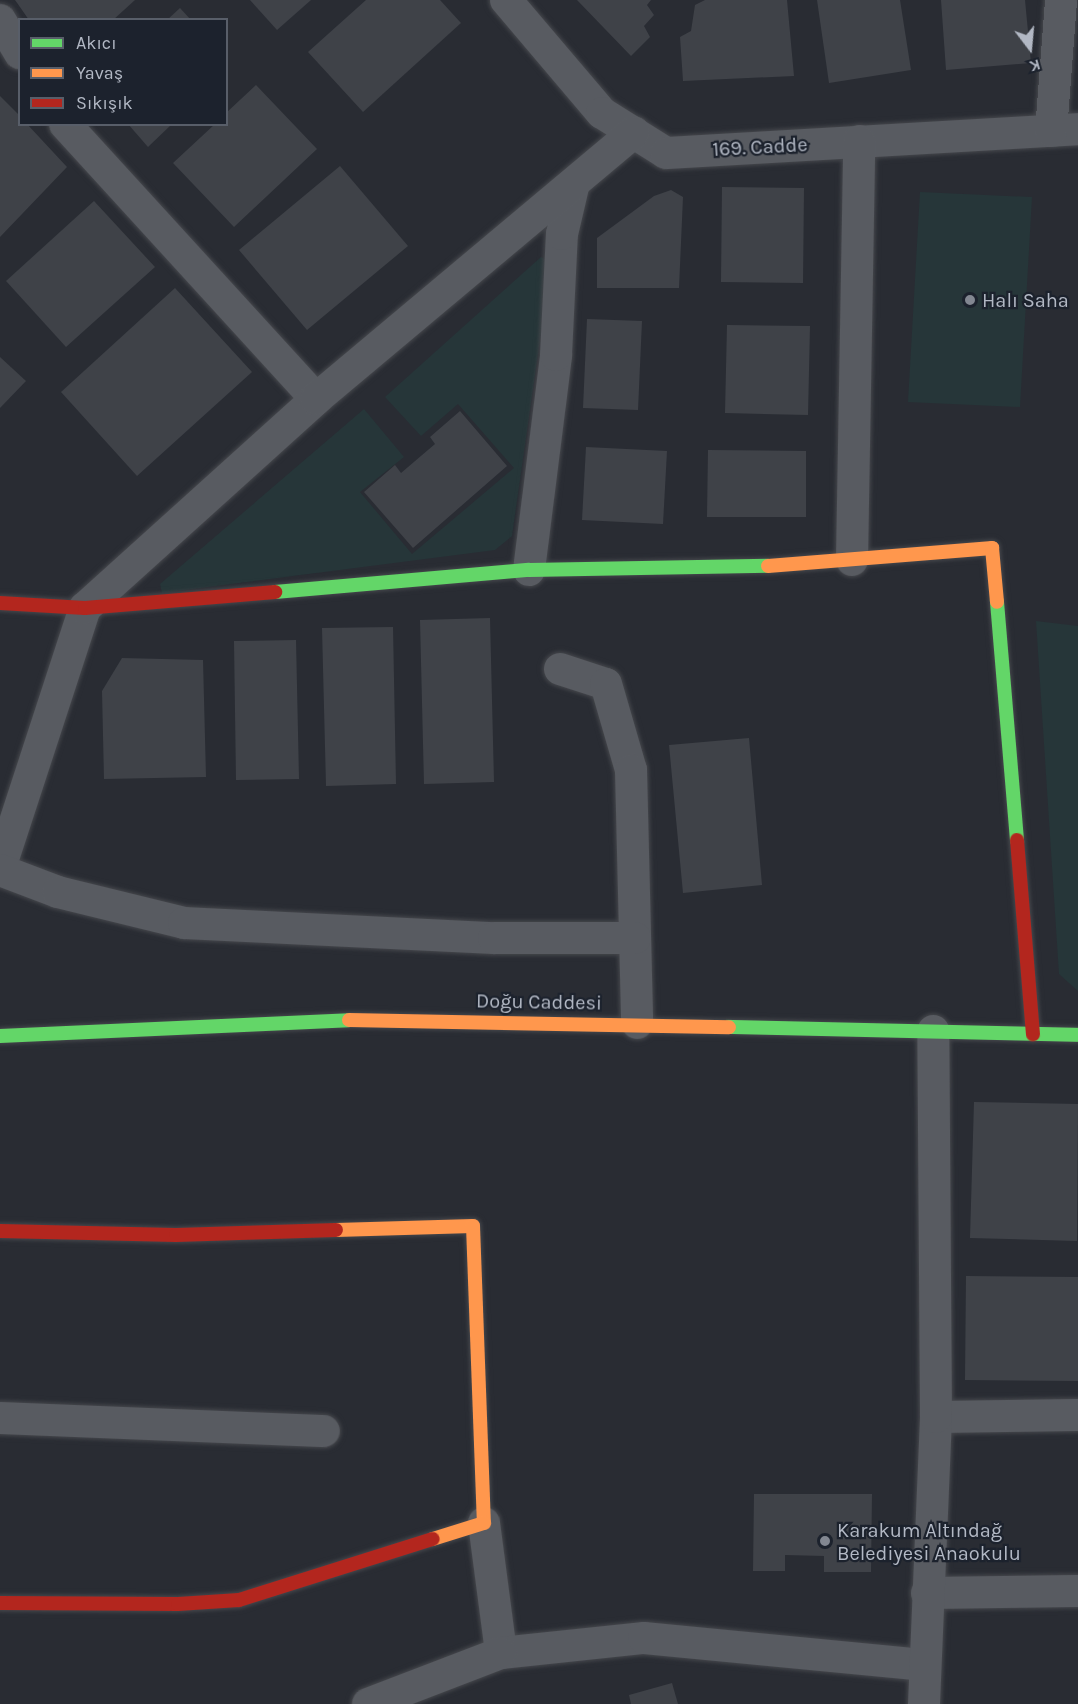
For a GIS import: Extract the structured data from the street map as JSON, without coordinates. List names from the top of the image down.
{
  "streets": {
    "street": ["169. Cadde", "Doğu Caddesi"]
  },
  "places": ["Halı Saha", "Karakum Altındağ Belediyesi Anaokulu"],
  "legend": ["Akıcı", "Yavaş", "Sıkışık"],
  "north": "bottom"
}
